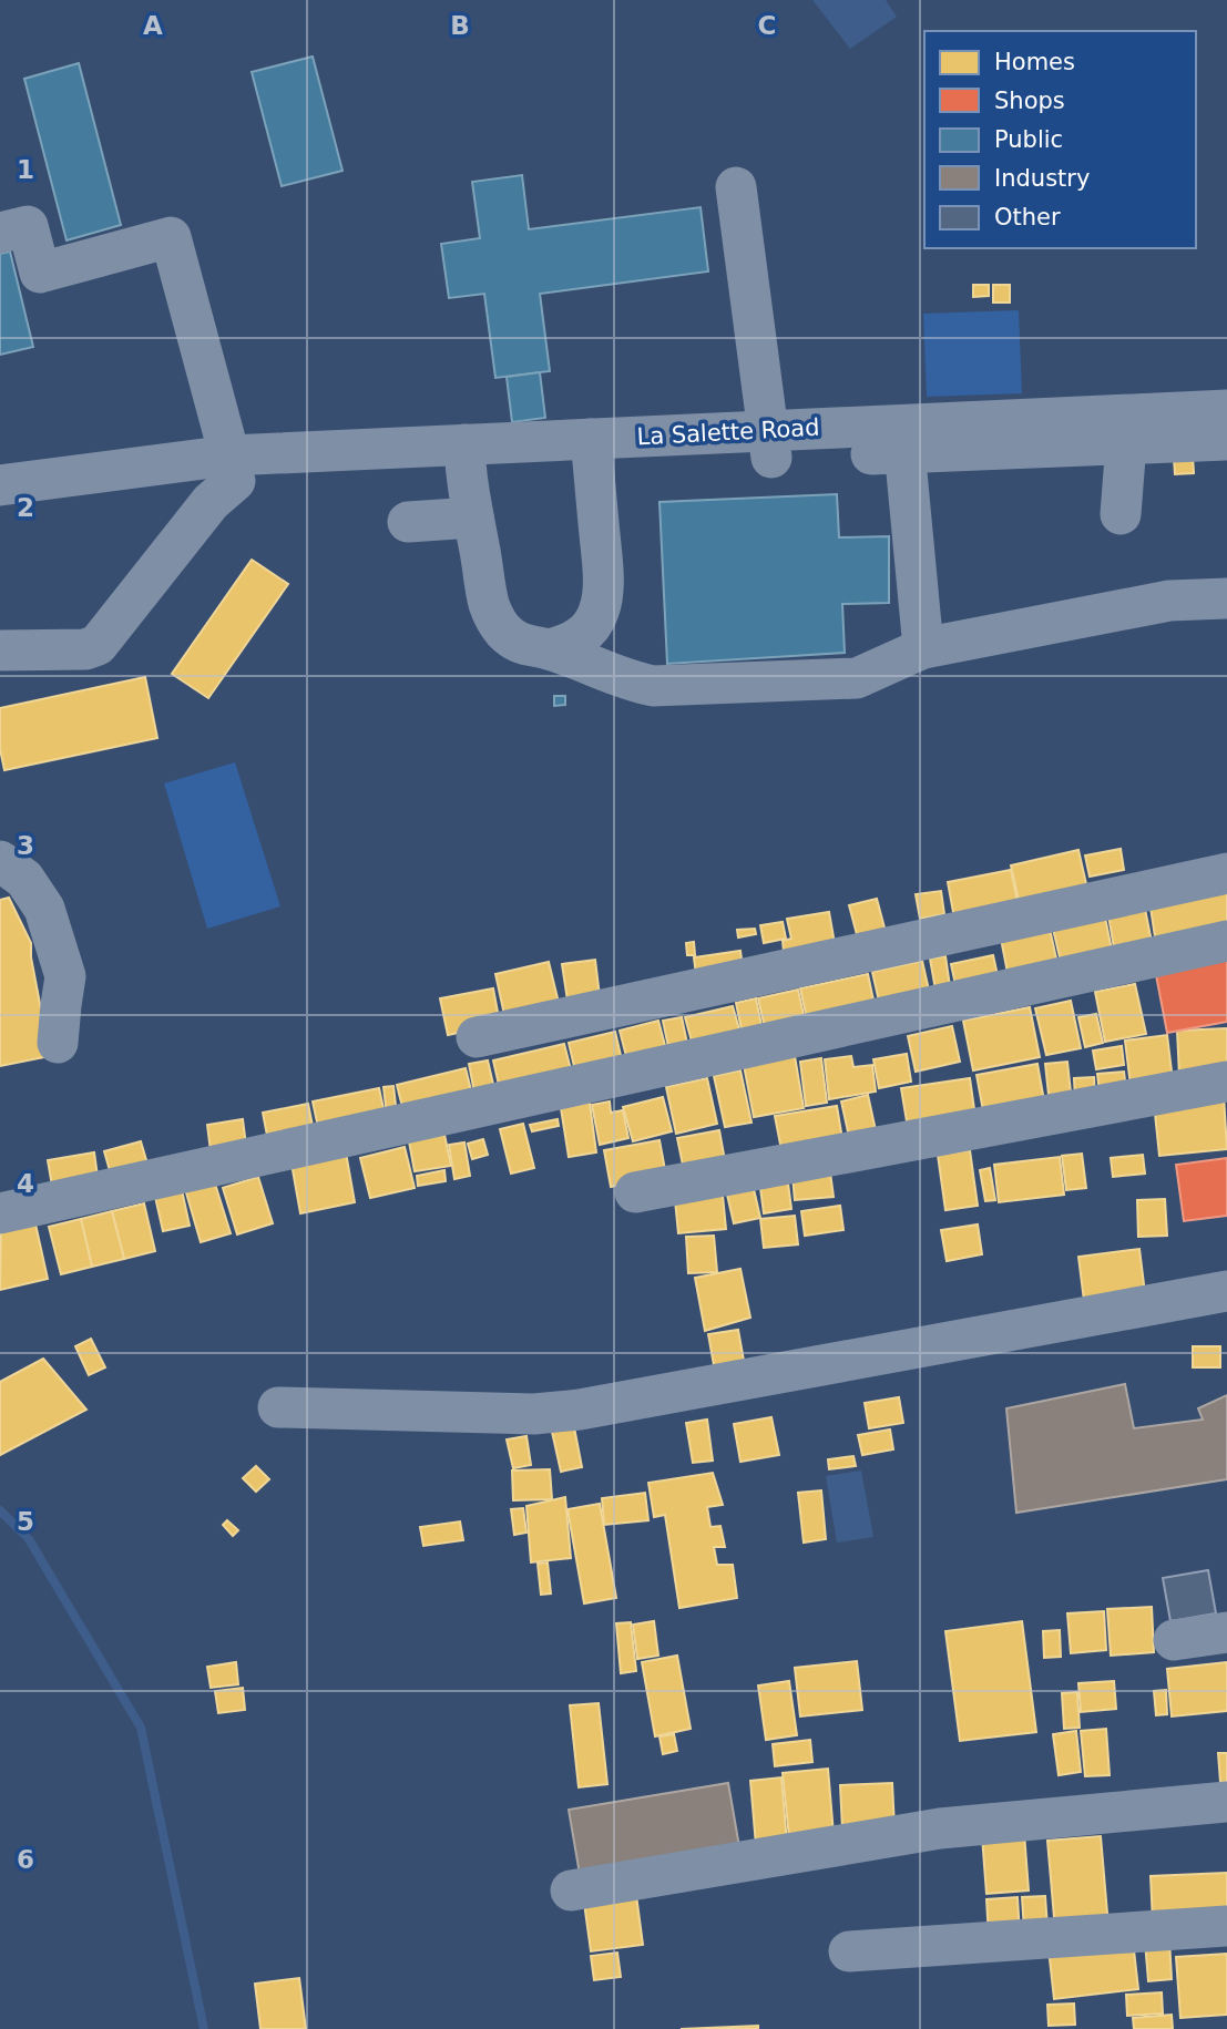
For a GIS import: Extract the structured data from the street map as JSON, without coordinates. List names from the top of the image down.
{
  "streets": {
    "street": ["La Salette Road"]
  },
  "legend": [
    "Homes",
    "Shops",
    "Public",
    "Industry",
    "Other"
  ],
  "grid": {
    "columns": ["A", "B", "C"],
    "rows": [
      "1",
      "2",
      "3",
      "4",
      "5",
      "6"
    ]
  }
}
